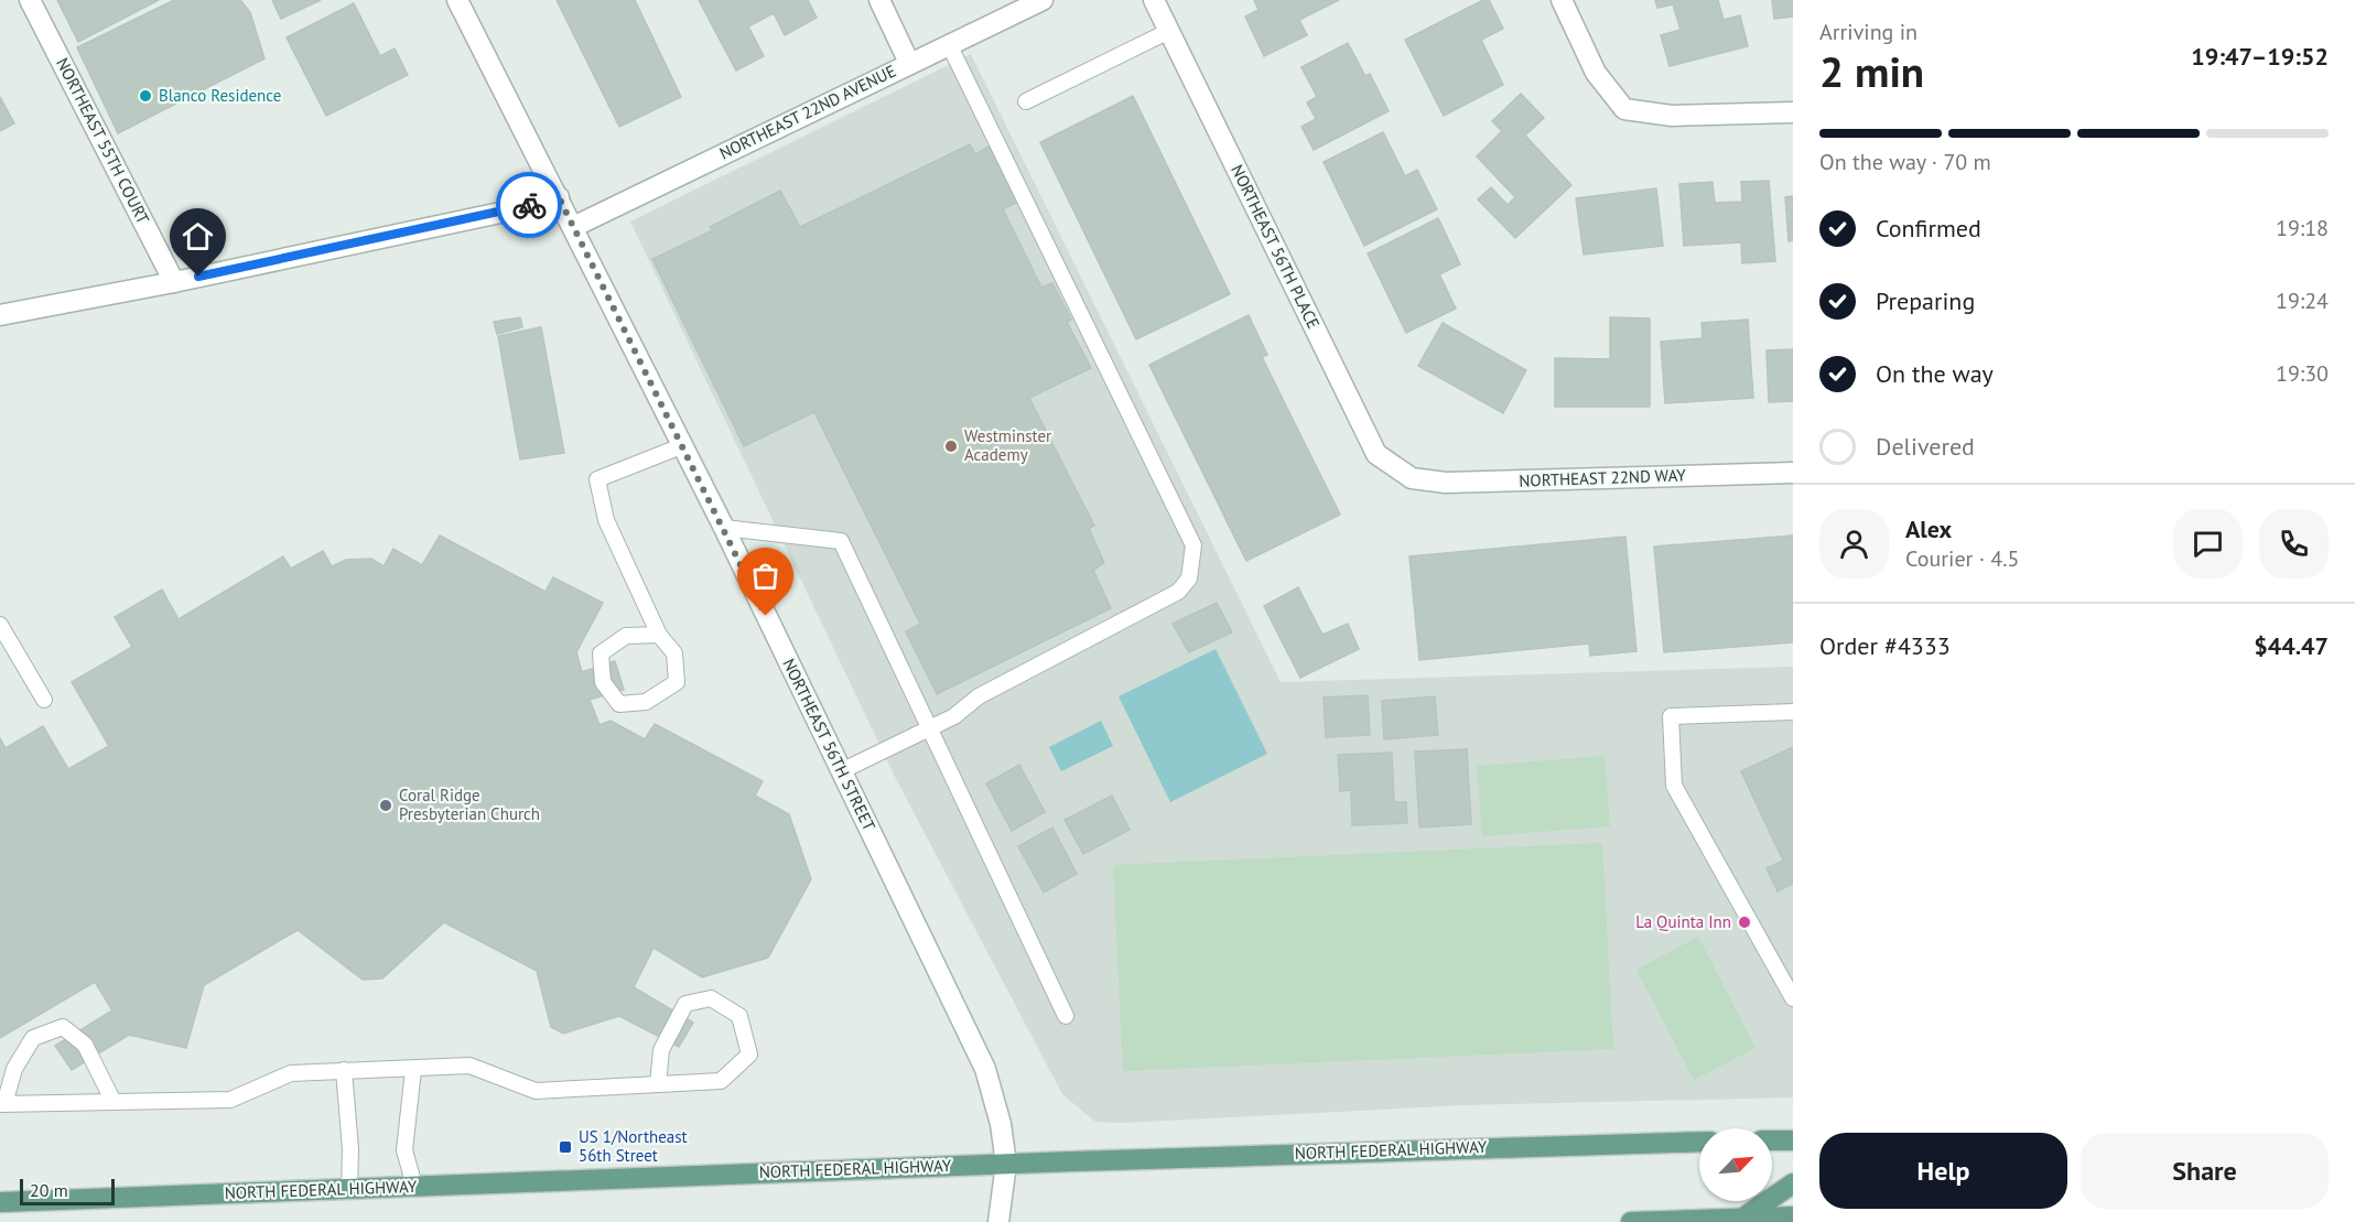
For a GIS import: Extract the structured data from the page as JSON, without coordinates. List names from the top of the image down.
{
  "streets": {
    "main road": ["NORTH FEDERAL HIGHWAY"],
    "street": [
      "NORTHEAST 22ND AVENUE",
      "NORTHEAST 55TH COURT",
      "NORTHEAST 56TH PLACE",
      "NORTHEAST 22ND WAY",
      "NORTHEAST 56TH STREET"
    ]
  },
  "crossings": [
    ["NORTHEAST 22ND AVENUE", "NORTHEAST 56TH STREET"],
    ["NORTHEAST 56TH PLACE", "NORTHEAST 22ND WAY"],
    ["NORTHEAST 56TH STREET", "NORTH FEDERAL HIGHWAY"]
  ],
  "places": {
    "other": [
      "Blanco Residence",
      "Westminster Academy",
      "Coral Ridge Presbyterian Church",
      "La Quinta Inn"
    ],
    "transit": ["US 1/Northeast 56th Street"]
  },
  "scale_bar": "20 m",
  "north": "top right",
  "page": {
    "heading": ["2 min", "Arriving in", "19:47–19:52"],
    "panel": [
      "Alex",
      "Courier · 4.5",
      "Order #4333",
      "$44.47"
    ],
    "bar": "On the way · 70 m",
    "list": [
      ["Confirmed", "19:18"],
      ["Preparing", "19:24"],
      ["On the way", "19:30"],
      "Delivered"
    ],
    "buttons": ["Help", "Share"],
    "scale": "20 m"
  }
}
